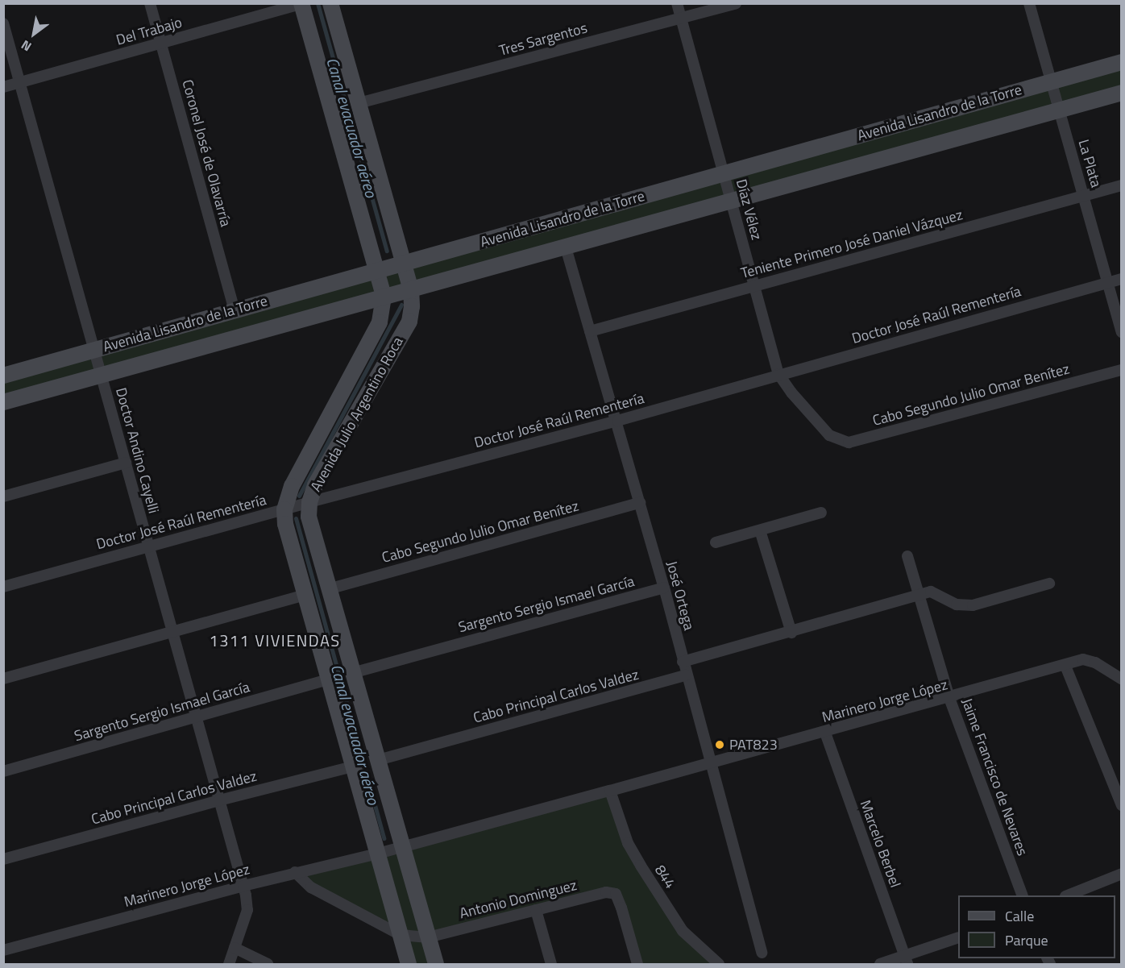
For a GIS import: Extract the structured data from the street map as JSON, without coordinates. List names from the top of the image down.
{
  "streets": {
    "main road": ["Avenida Lisandro de la Torre", "Avenida Julio Argentino Roca"],
    "street": [
      "Del Trabajo",
      "Tres Sargentos",
      "Coronel José de Olavarría",
      "La Plata",
      "Díaz Vélez",
      "Teniente Primero José Daniel Vázquez",
      "Doctor José Raúl Rementería",
      "Cabo Segundo Julio Omar Benítez",
      "Doctor Andino Cayelli",
      "José Ortega",
      "Sargento Sergio Ismael García",
      "Cabo Principal Carlos Valdez",
      "Marinero Jorge López",
      "Jaime Francisco de Nevares",
      "Marcelo Berbel",
      "844",
      "Antonio Dominguez"
    ]
  },
  "crossings": [
    ["Del Trabajo", "Coronel José de Olavarría"],
    ["Del Trabajo", "Avenida Julio Argentino Roca"],
    ["Del Trabajo", "Doctor Andino Cayelli"],
    ["Tres Sargentos", "Díaz Vélez"],
    ["Tres Sargentos", "Avenida Julio Argentino Roca"],
    ["Avenida Lisandro de la Torre", "Coronel José de Olavarría"],
    ["Avenida Lisandro de la Torre", "La Plata"],
    ["Avenida Lisandro de la Torre", "Díaz Vélez"],
    ["Avenida Lisandro de la Torre", "Avenida Julio Argentino Roca"],
    ["Avenida Lisandro de la Torre", "Doctor Andino Cayelli"],
    ["Avenida Lisandro de la Torre", "José Ortega"],
    ["La Plata", "Teniente Primero José Daniel Vázquez"],
    ["La Plata", "Doctor José Raúl Rementería"],
    ["Díaz Vélez", "Teniente Primero José Daniel Vázquez"],
    ["Díaz Vélez", "Doctor José Raúl Rementería"],
    ["Díaz Vélez", "Cabo Segundo Julio Omar Benítez"],
    ["Teniente Primero José Daniel Vázquez", "José Ortega"],
    ["Doctor José Raúl Rementería", "Avenida Julio Argentino Roca"],
    ["Doctor José Raúl Rementería", "Doctor Andino Cayelli"],
    ["Doctor José Raúl Rementería", "José Ortega"],
    ["Cabo Segundo Julio Omar Benítez", "Avenida Julio Argentino Roca"],
    ["Cabo Segundo Julio Omar Benítez", "José Ortega"],
    ["Avenida Julio Argentino Roca", "Sargento Sergio Ismael García"],
    ["Avenida Julio Argentino Roca", "Cabo Principal Carlos Valdez"],
    ["Avenida Julio Argentino Roca", "Marinero Jorge López"],
    ["Avenida Julio Argentino Roca", "Antonio Dominguez"],
    ["Doctor Andino Cayelli", "Sargento Sergio Ismael García"],
    ["Doctor Andino Cayelli", "Cabo Principal Carlos Valdez"],
    ["Doctor Andino Cayelli", "Marinero Jorge López"],
    ["José Ortega", "Sargento Sergio Ismael García"],
    ["José Ortega", "Cabo Principal Carlos Valdez"],
    ["José Ortega", "Marinero Jorge López"],
    ["Marinero Jorge López", "Jaime Francisco de Nevares"],
    ["Marinero Jorge López", "Marcelo Berbel"],
    ["Marinero Jorge López", "844"]
  ],
  "districts": ["1311 VIVIENDAS"],
  "water": ["Canal evacuador aéreo"],
  "places": ["PAT823"],
  "legend": ["Calle", "Parque"],
  "north": "bottom left"
}
